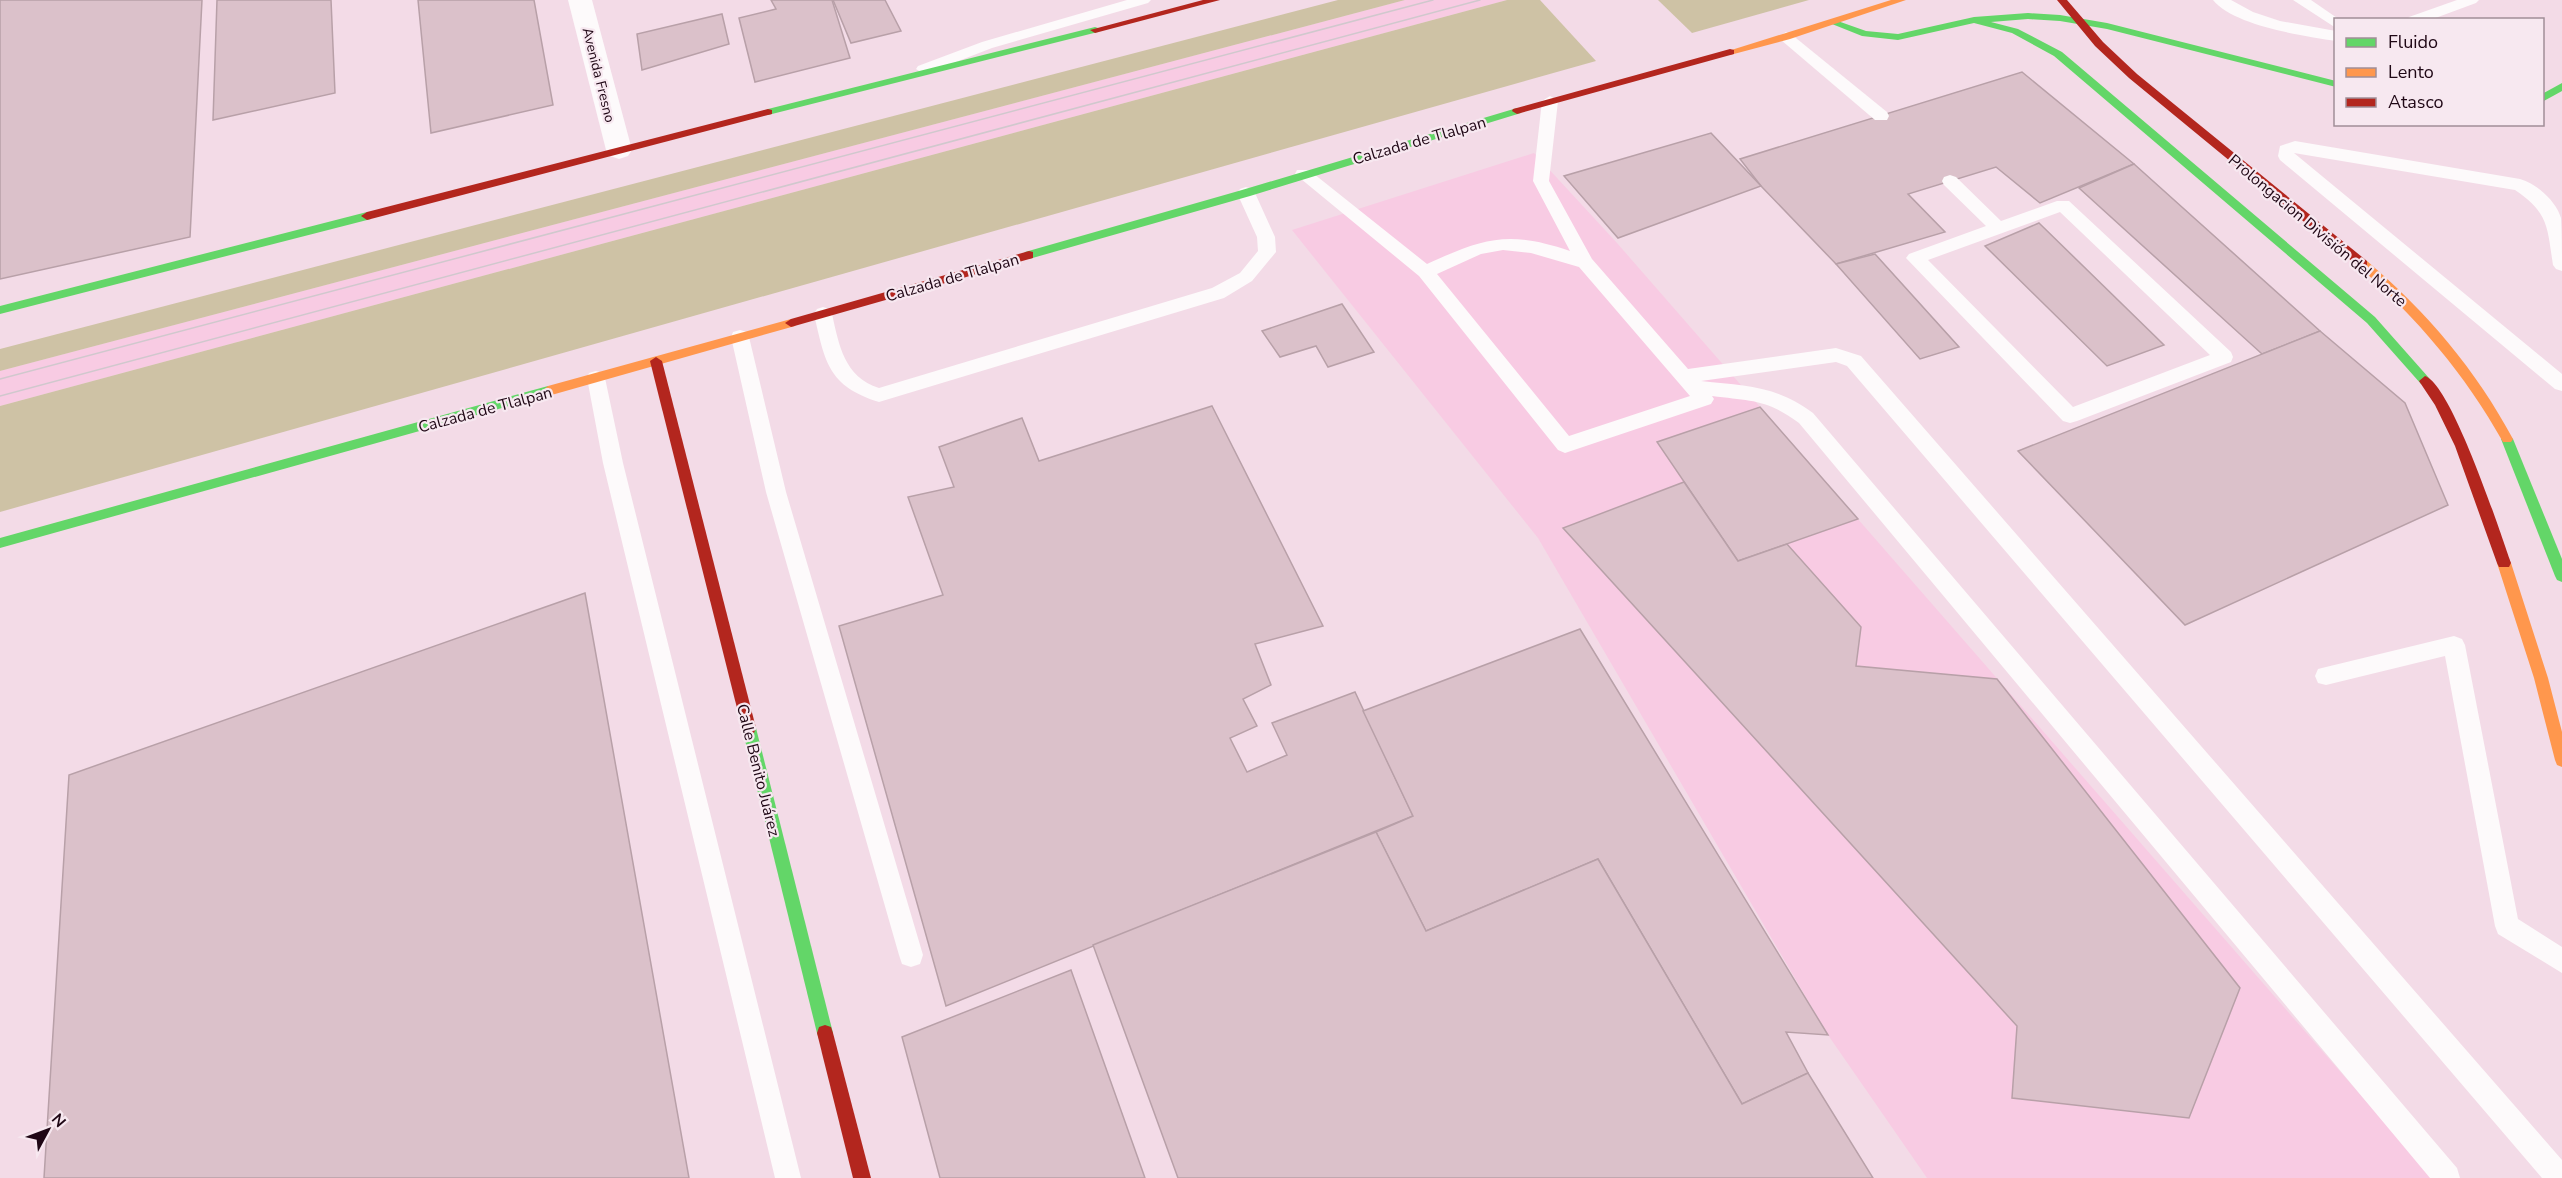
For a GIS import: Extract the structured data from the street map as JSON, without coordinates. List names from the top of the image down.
{
  "streets": {
    "main road": ["Calzada de Tlalpan", "Prolongacion División del Norte", "Calle Benito Juárez"],
    "street": ["Avenida Fresno"]
  },
  "crossings": [
    ["Calzada de Tlalpan", "Calle Benito Juárez"]
  ],
  "legend": ["Fluido", "Lento", "Atasco"],
  "north": "top right"
}
